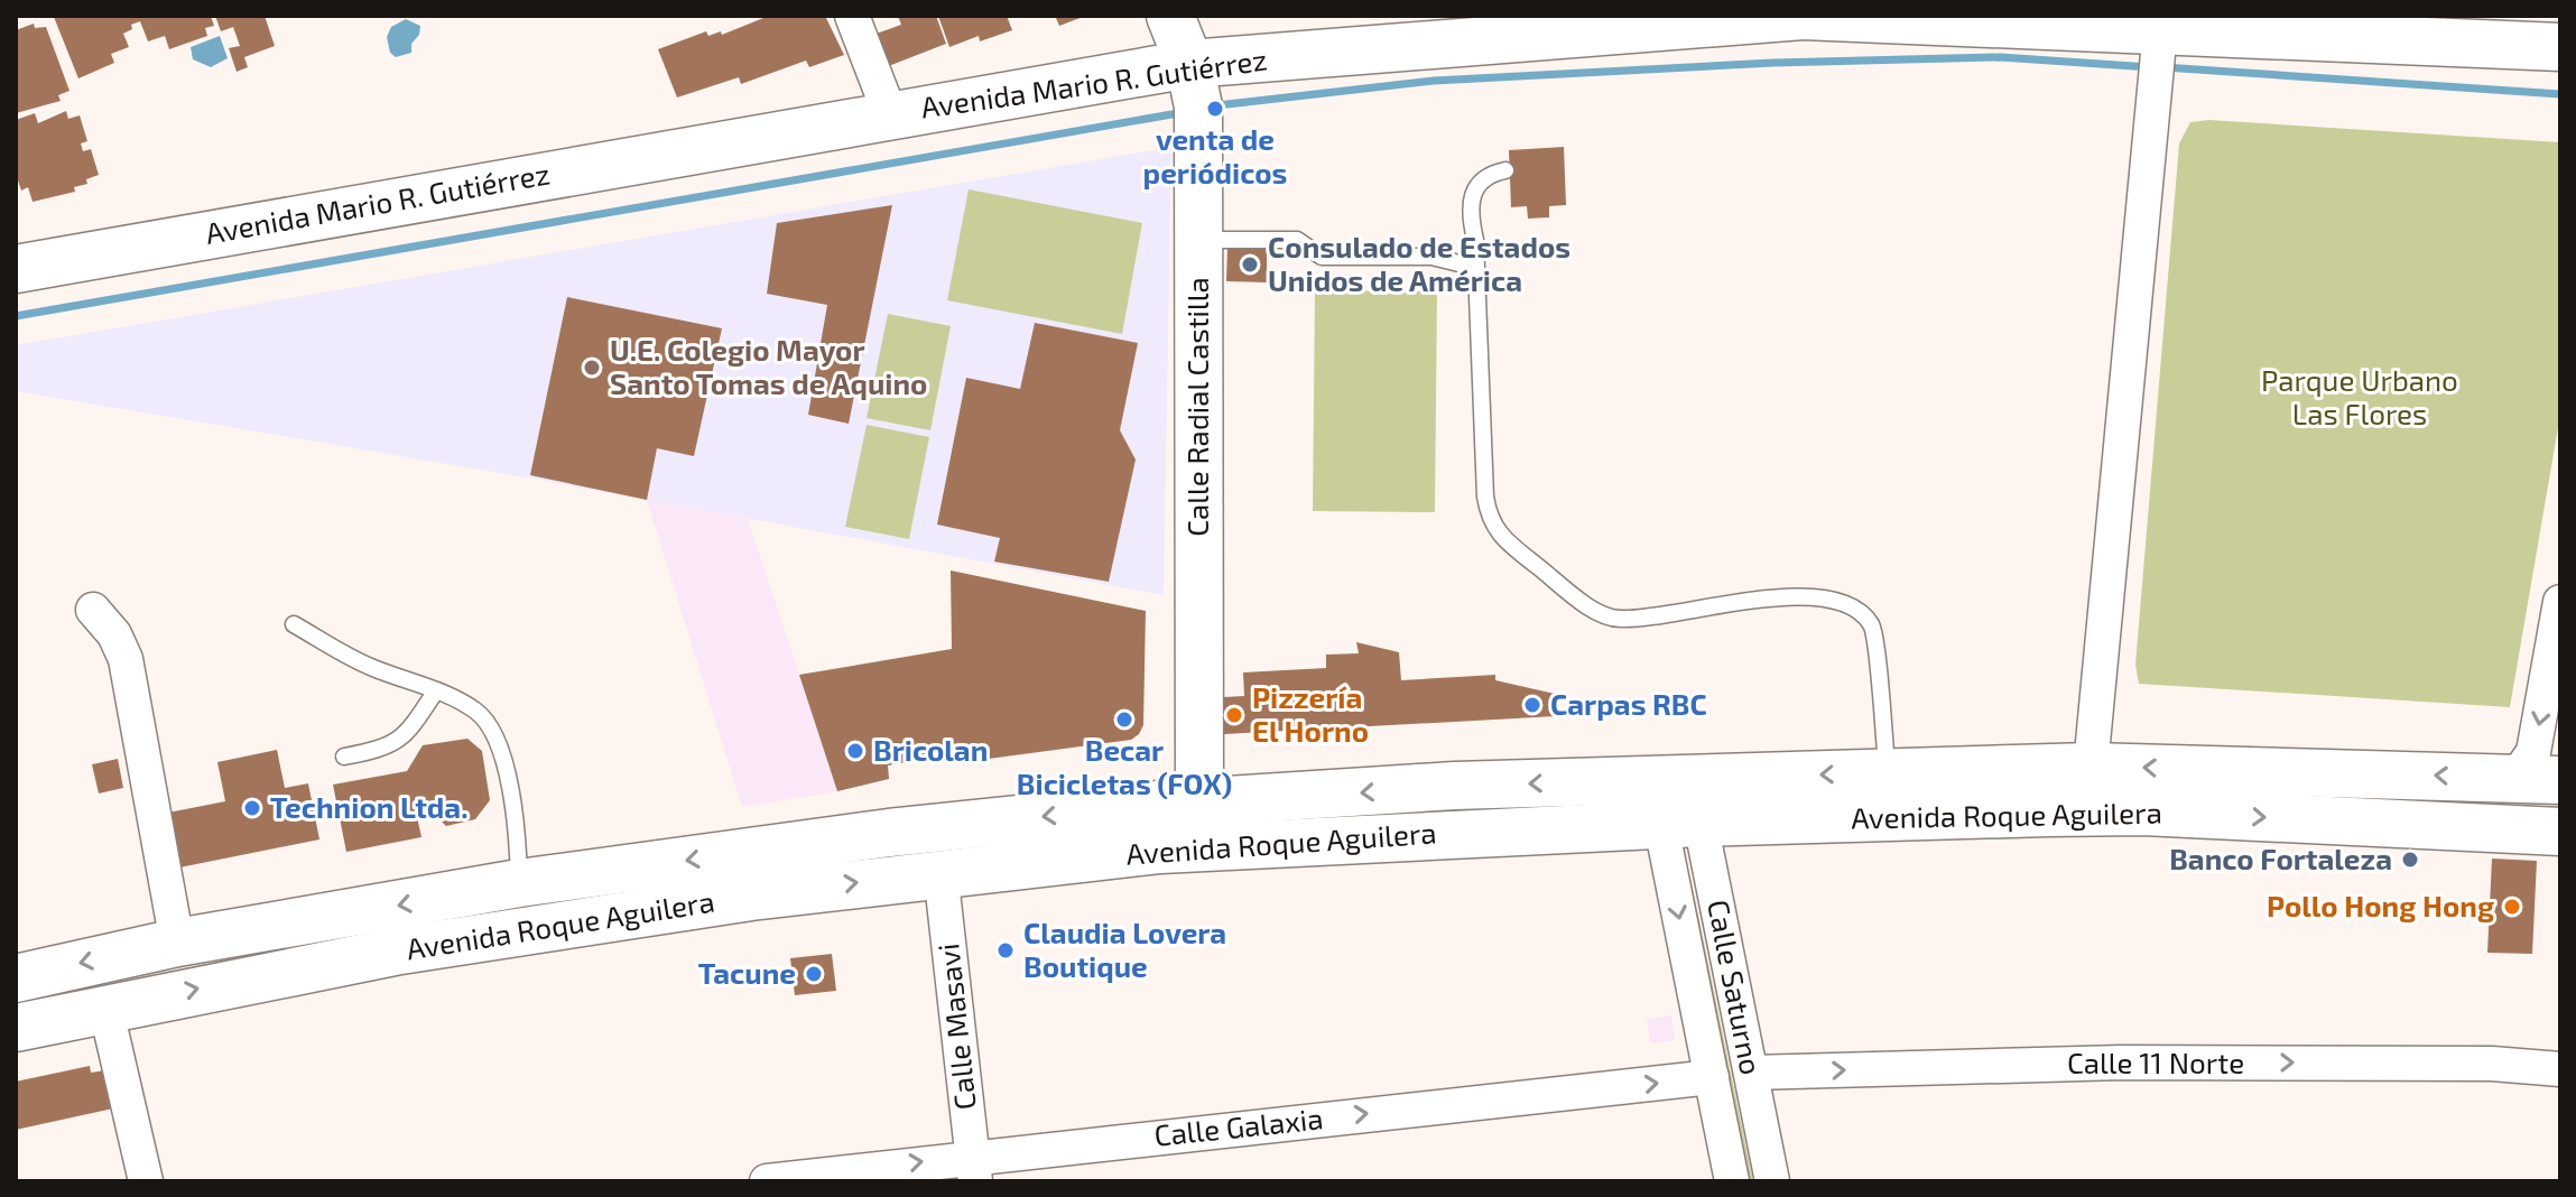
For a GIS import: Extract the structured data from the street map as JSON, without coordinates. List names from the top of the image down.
{
  "streets": {
    "main road": ["Avenida Mario R. Gutiérrez", "Calle Radial Castilla", "Avenida Roque Aguilera"],
    "street": [
      "Calle Saturno",
      "Calle Masavi",
      "Calle 11 Norte",
      "Calle Galaxia"
    ]
  },
  "crossings": [
    ["Avenida Mario R. Gutiérrez", "Calle Radial Castilla"],
    ["Calle Radial Castilla", "Avenida Roque Aguilera"],
    ["Avenida Roque Aguilera", "Calle Saturno"],
    ["Avenida Roque Aguilera", "Calle Masavi"],
    ["Calle Saturno", "Calle 11 Norte"],
    ["Calle Saturno", "Calle Galaxia"],
    ["Calle Masavi", "Calle Galaxia"]
  ],
  "one_way": ["Calle 11 Norte", "Calle Galaxia"],
  "parks": ["Parque Urbano Las Flores"],
  "places": [
    "venta de periódicos",
    "Consulado de Estados Unidos de América",
    "U.E. Colegio Mayor Santo Tomas de Aquino",
    "Carpas RBC",
    "Pizzería El Horno",
    "Becar Bicicletas (FOX)",
    "Bricolan",
    "Technion Ltda.",
    "Banco Fortaleza",
    "Pollo Hong Hong",
    "Claudia Lovera Boutique",
    "Tacune"
  ]
}
